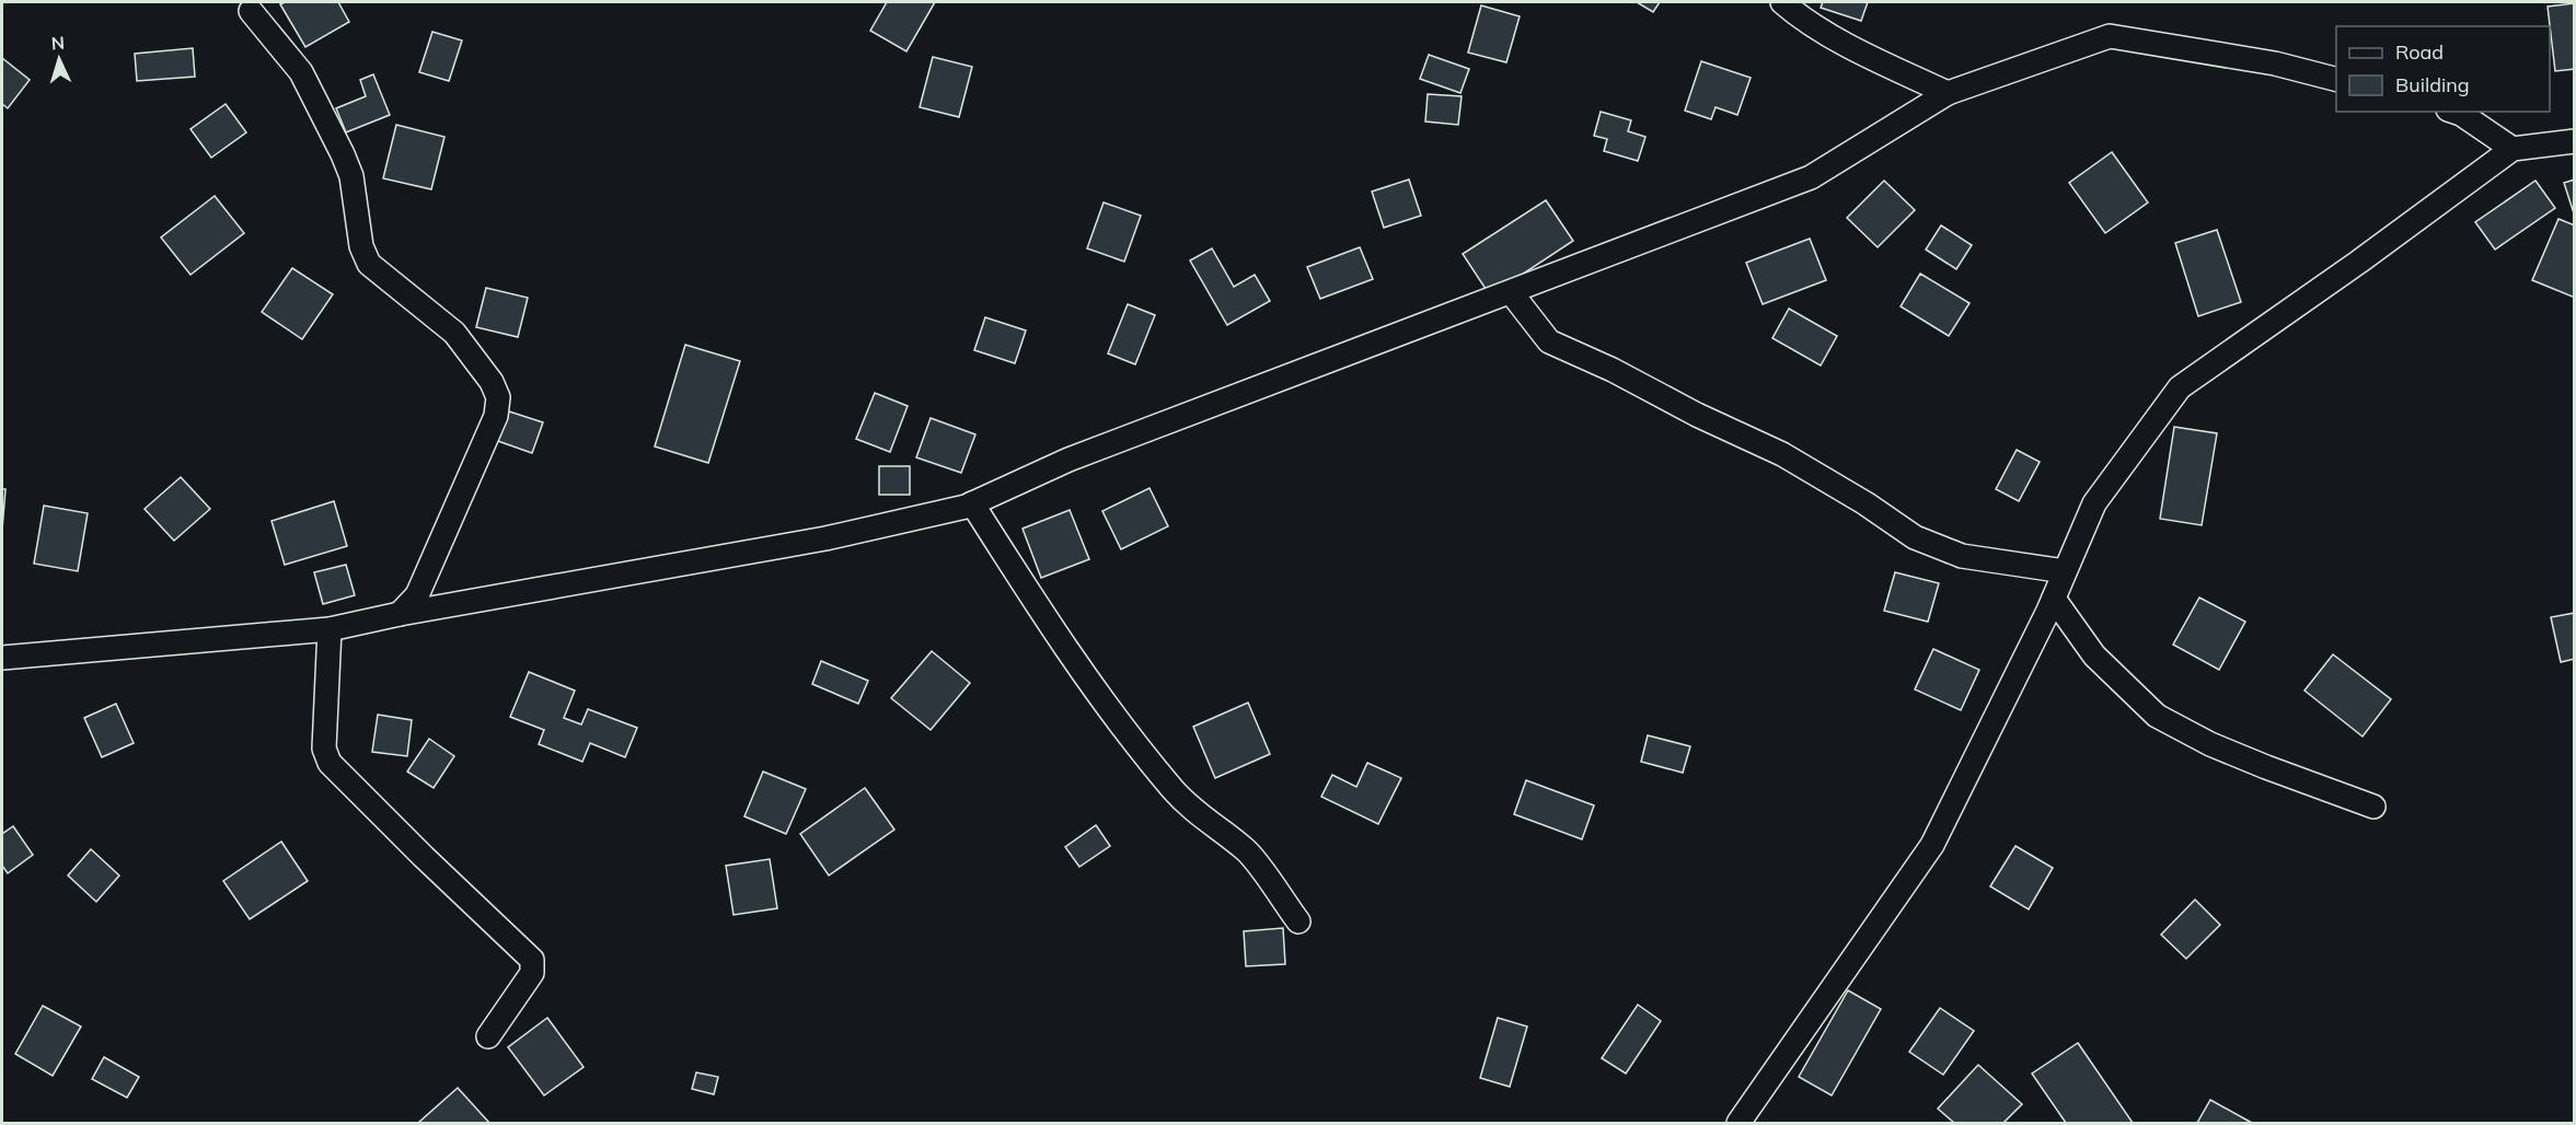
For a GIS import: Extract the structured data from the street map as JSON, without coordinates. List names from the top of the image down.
{
  "legend": ["Road", "Building"],
  "north": "top"
}
